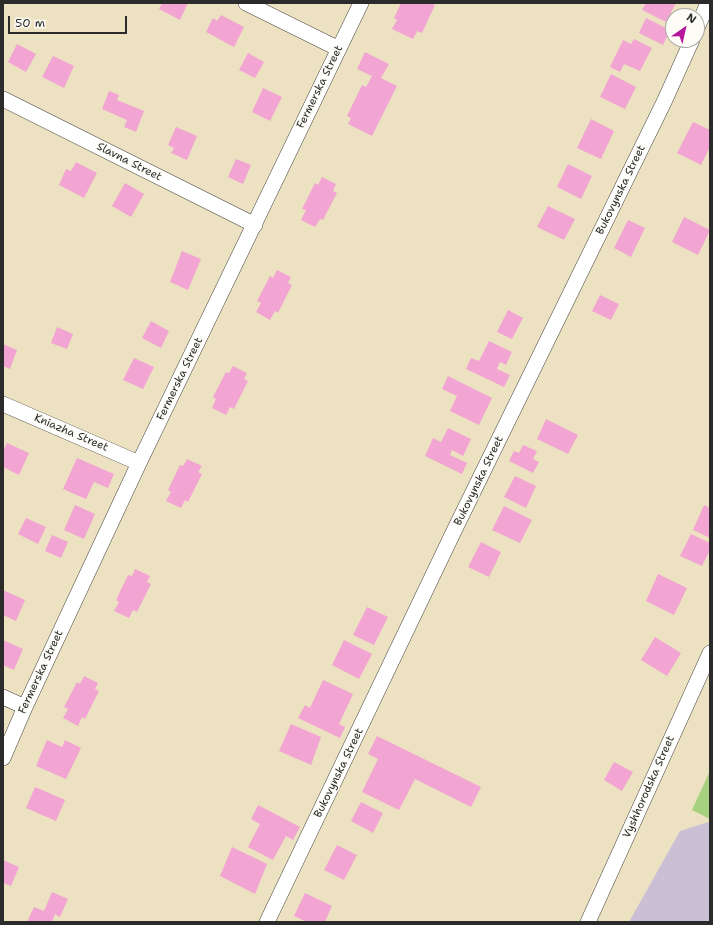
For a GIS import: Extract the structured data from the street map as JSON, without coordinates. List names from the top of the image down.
{
  "streets": {
    "street": [
      "Fermerska Street",
      "Slavna Street",
      "Bukovynska Street",
      "Kniazha Street",
      "Vyshhorodska Street"
    ]
  },
  "crossings": [
    ["Fermerska Street", "Slavna Street"],
    ["Fermerska Street", "Kniazha Street"]
  ],
  "scale_bar": "50 m",
  "north": "top right"
}
